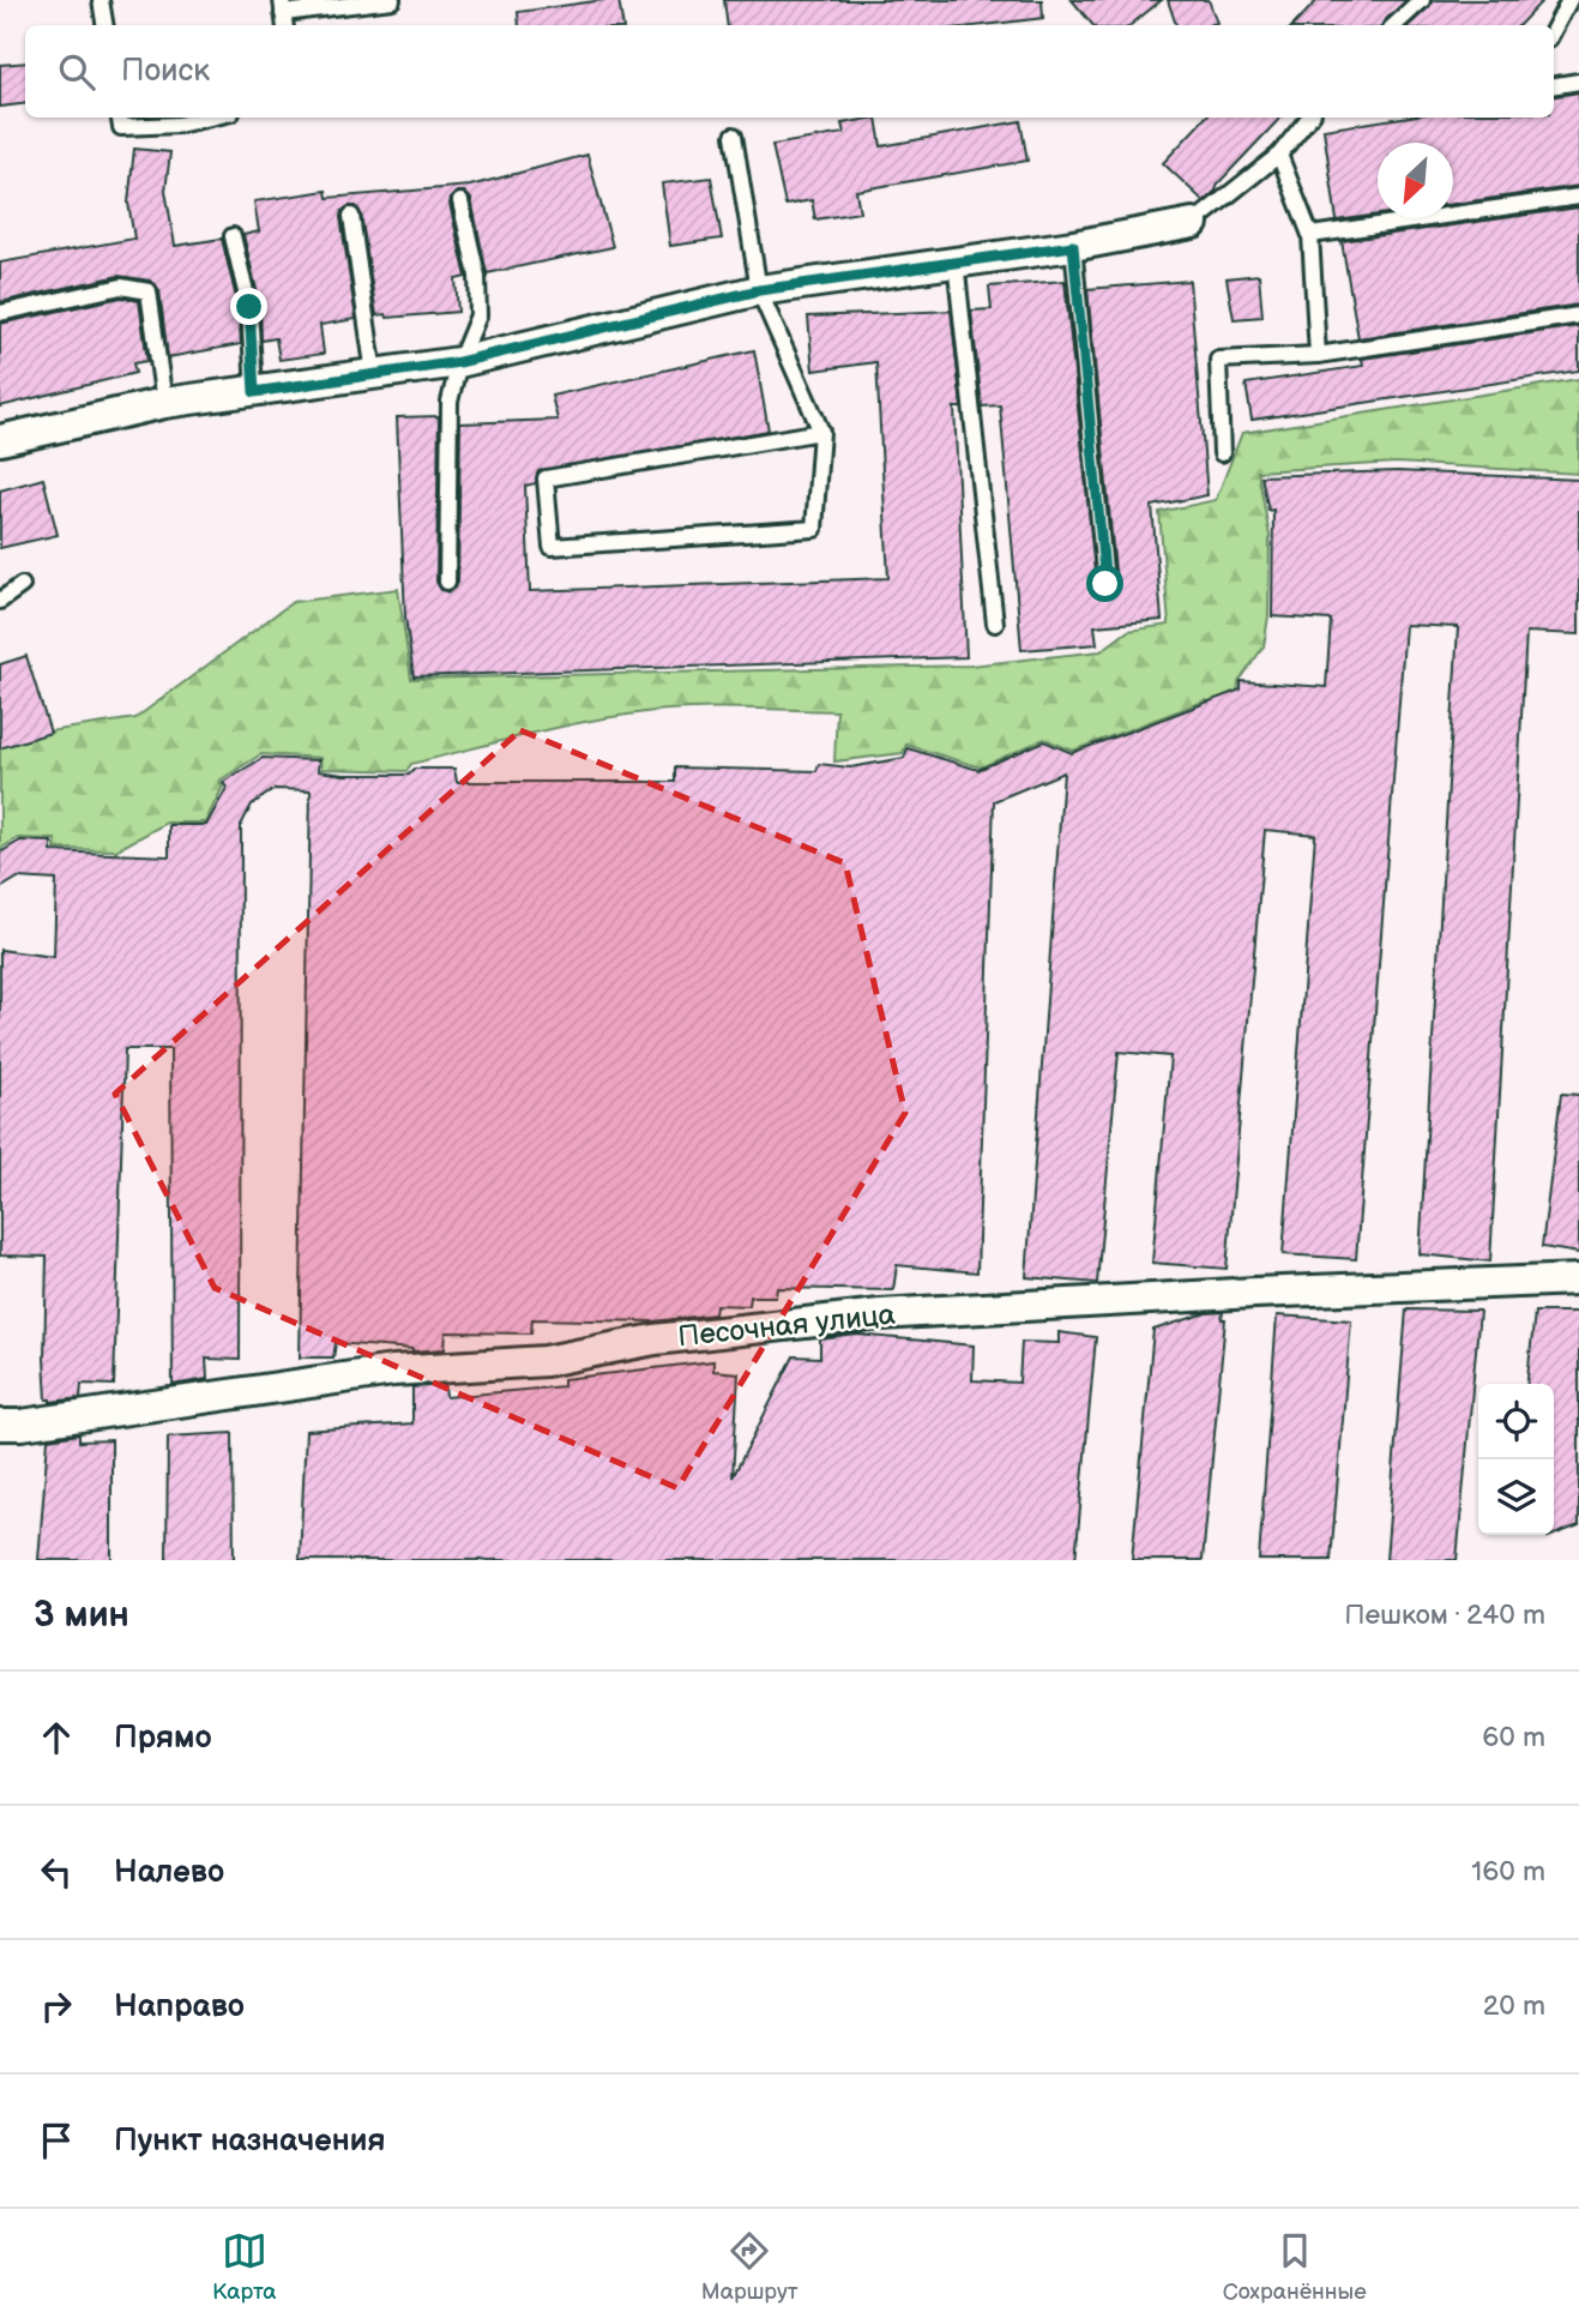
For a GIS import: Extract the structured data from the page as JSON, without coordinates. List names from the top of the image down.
{
  "streets": {
    "street": ["Песочная улица"]
  },
  "north": "bottom left",
  "page": {
    "search": "Поиск",
    "heading": ["3 мин", "Пешком · 240 m"],
    "list": [
      ["Прямо", "60 m"],
      ["Налево", "160 m"],
      ["Направо", "20 m"],
      "Пункт назначения"
    ],
    "nav": ["Карта", "Маршрут", "Сохранённые"]
  }
}
